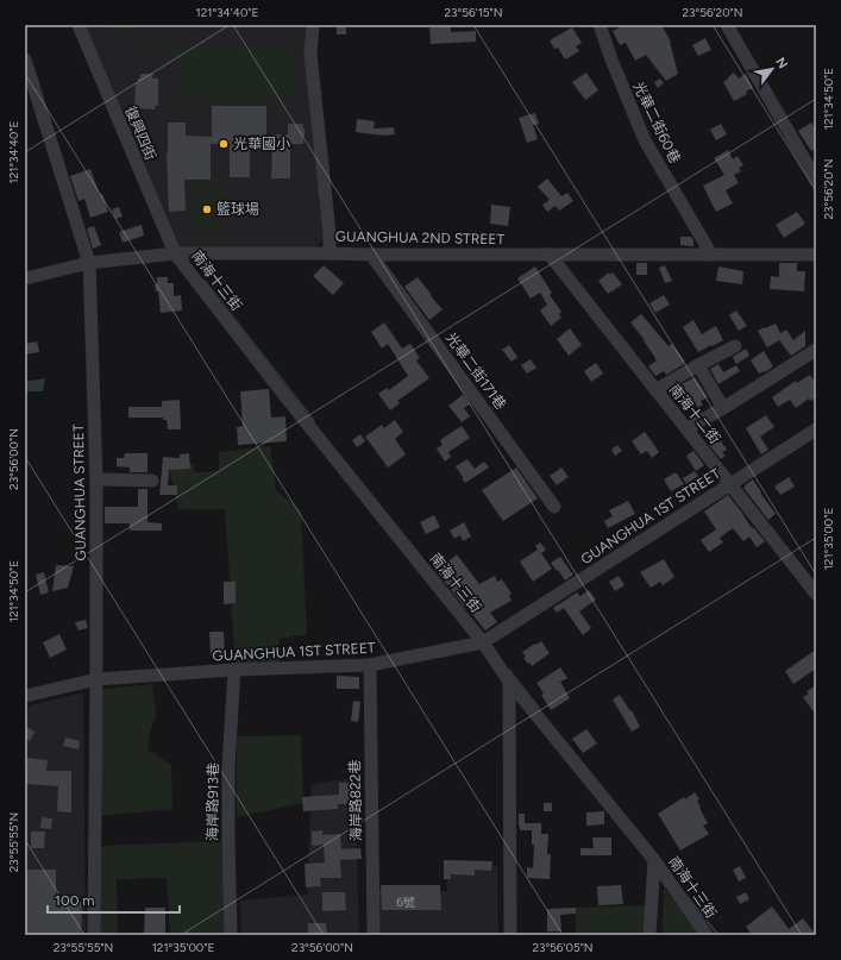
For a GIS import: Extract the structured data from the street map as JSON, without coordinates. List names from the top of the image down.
{
  "streets": {
    "street": [
      "光華二街60巷",
      "復興四街",
      "GUANGHUA 2ND STREET",
      "南海十三街",
      "光華二街171巷",
      "南海十二街",
      "GUANGHUA STREET",
      "GUANGHUA 1ST STREET",
      "海岸路822巷",
      "海岸路913巷"
    ]
  },
  "crossings": [
    ["光華二街60巷", "GUANGHUA 2ND STREET"],
    ["復興四街", "GUANGHUA 2ND STREET"],
    ["復興四街", "南海十三街"],
    ["GUANGHUA 2ND STREET", "南海十三街"],
    ["GUANGHUA 2ND STREET", "光華二街171巷"],
    ["GUANGHUA 2ND STREET", "南海十二街"],
    ["GUANGHUA 2ND STREET", "GUANGHUA STREET"],
    ["南海十三街", "GUANGHUA 1ST STREET"],
    ["南海十二街", "GUANGHUA 1ST STREET"],
    ["GUANGHUA STREET", "GUANGHUA 1ST STREET"],
    ["GUANGHUA 1ST STREET", "海岸路822巷"],
    ["GUANGHUA 1ST STREET", "海岸路913巷"]
  ],
  "places": ["光華國小", "籃球場"],
  "house_numbers": ["6號"],
  "scale_bar": "100 m",
  "north": "top right",
  "coordinates": [
    "121°34'40\"E",
    "23°56'15\"N",
    "23°56'20\"N",
    "121°34'50\"E",
    "23°56'00\"N",
    "121°35'00\"E",
    "23°55'55\"N",
    "23°56'05\"N"
  ]
}
